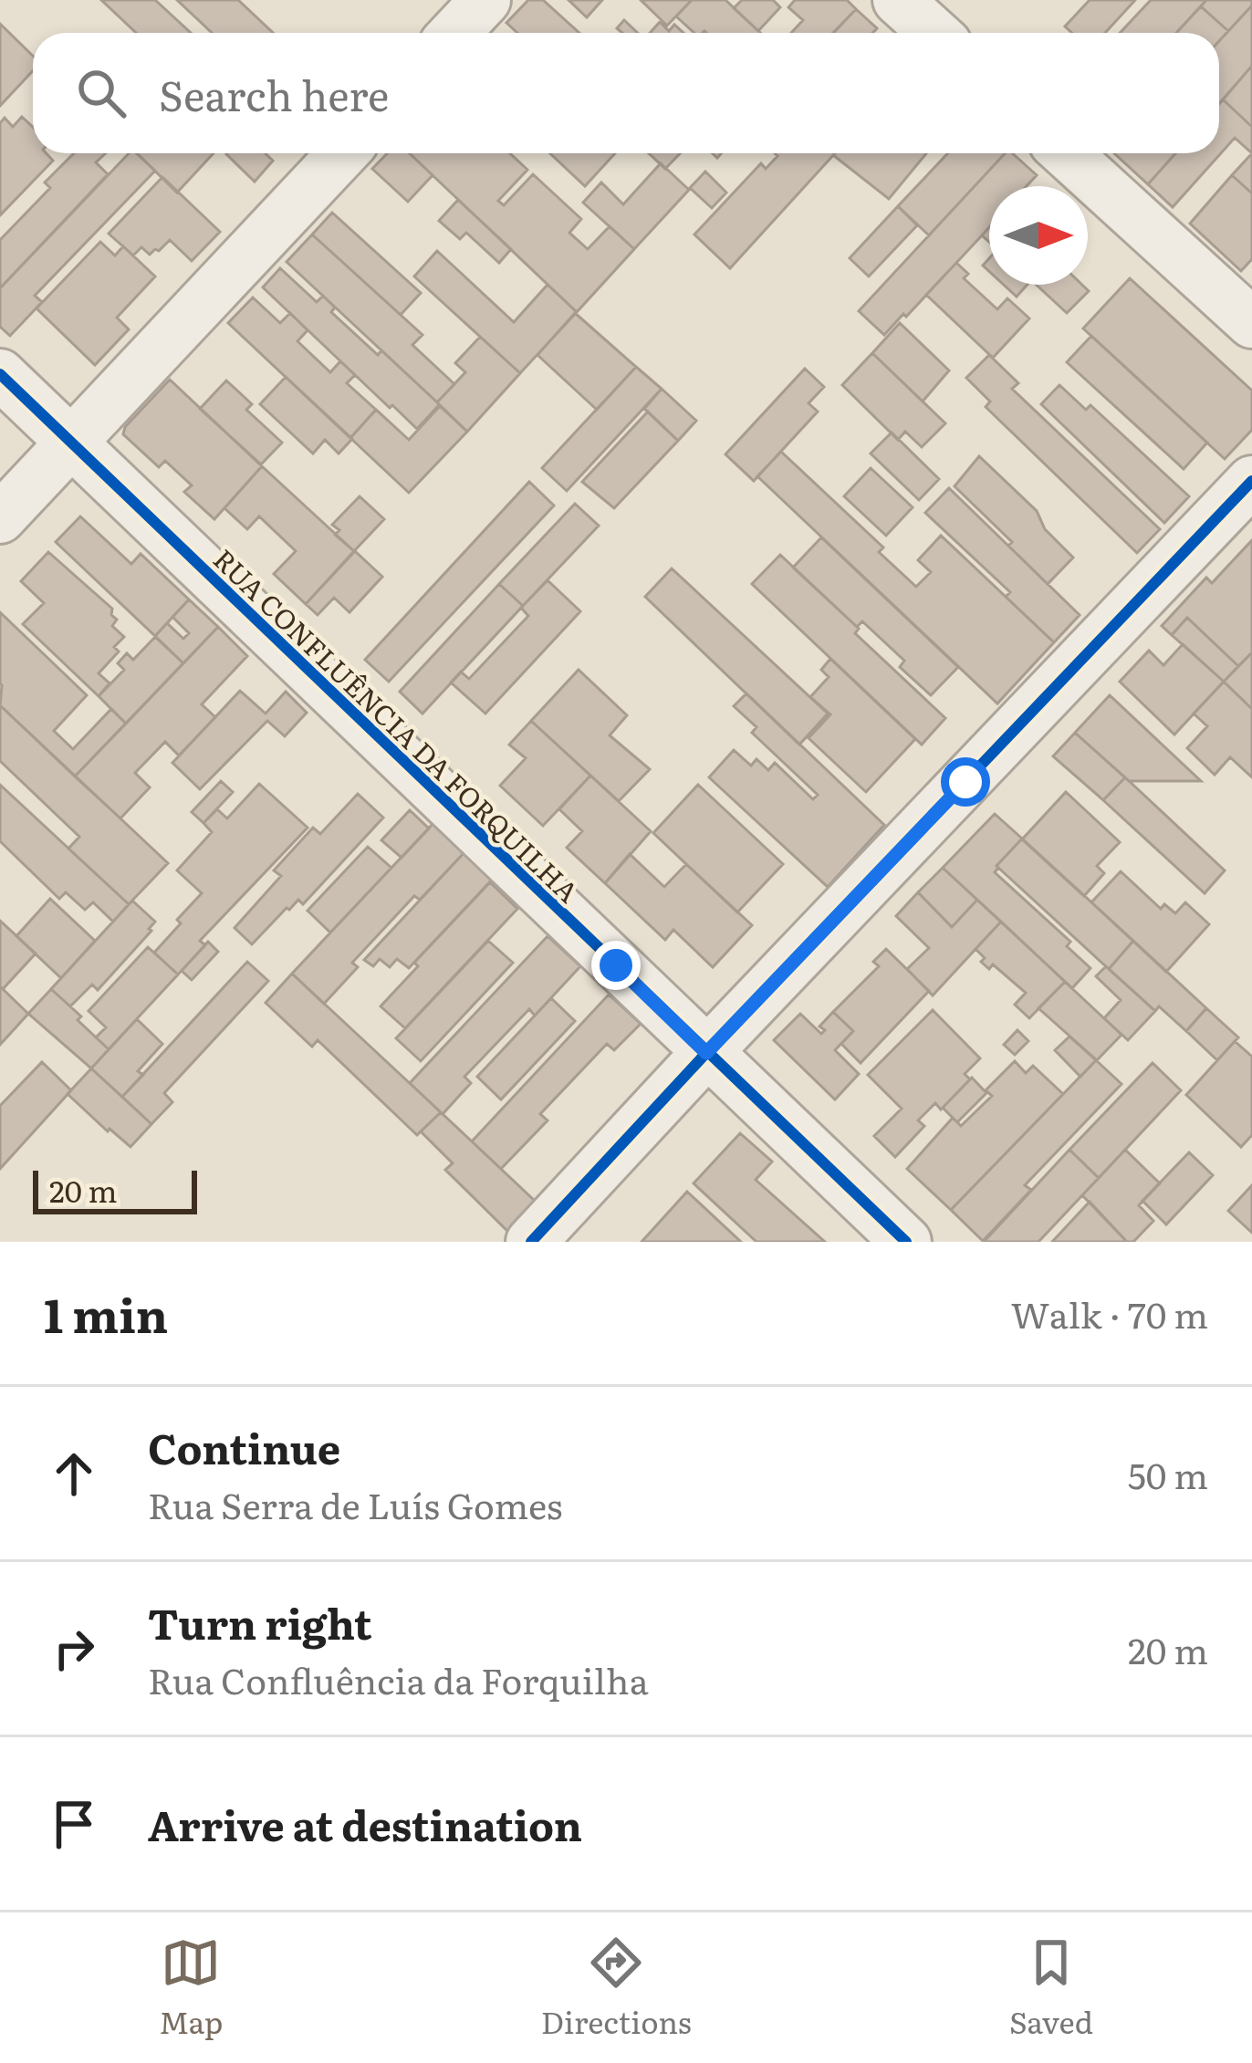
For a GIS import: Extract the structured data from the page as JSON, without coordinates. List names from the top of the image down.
{
  "streets": {
    "street": ["RUA CONFLUÊNCIA DA FORQUILHA"]
  },
  "scale_bar": "20 m",
  "north": "right",
  "page": {
    "search": "Search here",
    "scale": "20 m",
    "heading": ["1 min", "Walk · 70 m"],
    "list": [
      ["Continue", "Rua Serra de Luís Gomes", "50 m"],
      ["Turn right", "Rua Confluência da Forquilha", "20 m"],
      "Arrive at destination"
    ],
    "nav": ["Map", "Directions", "Saved"]
  }
}
